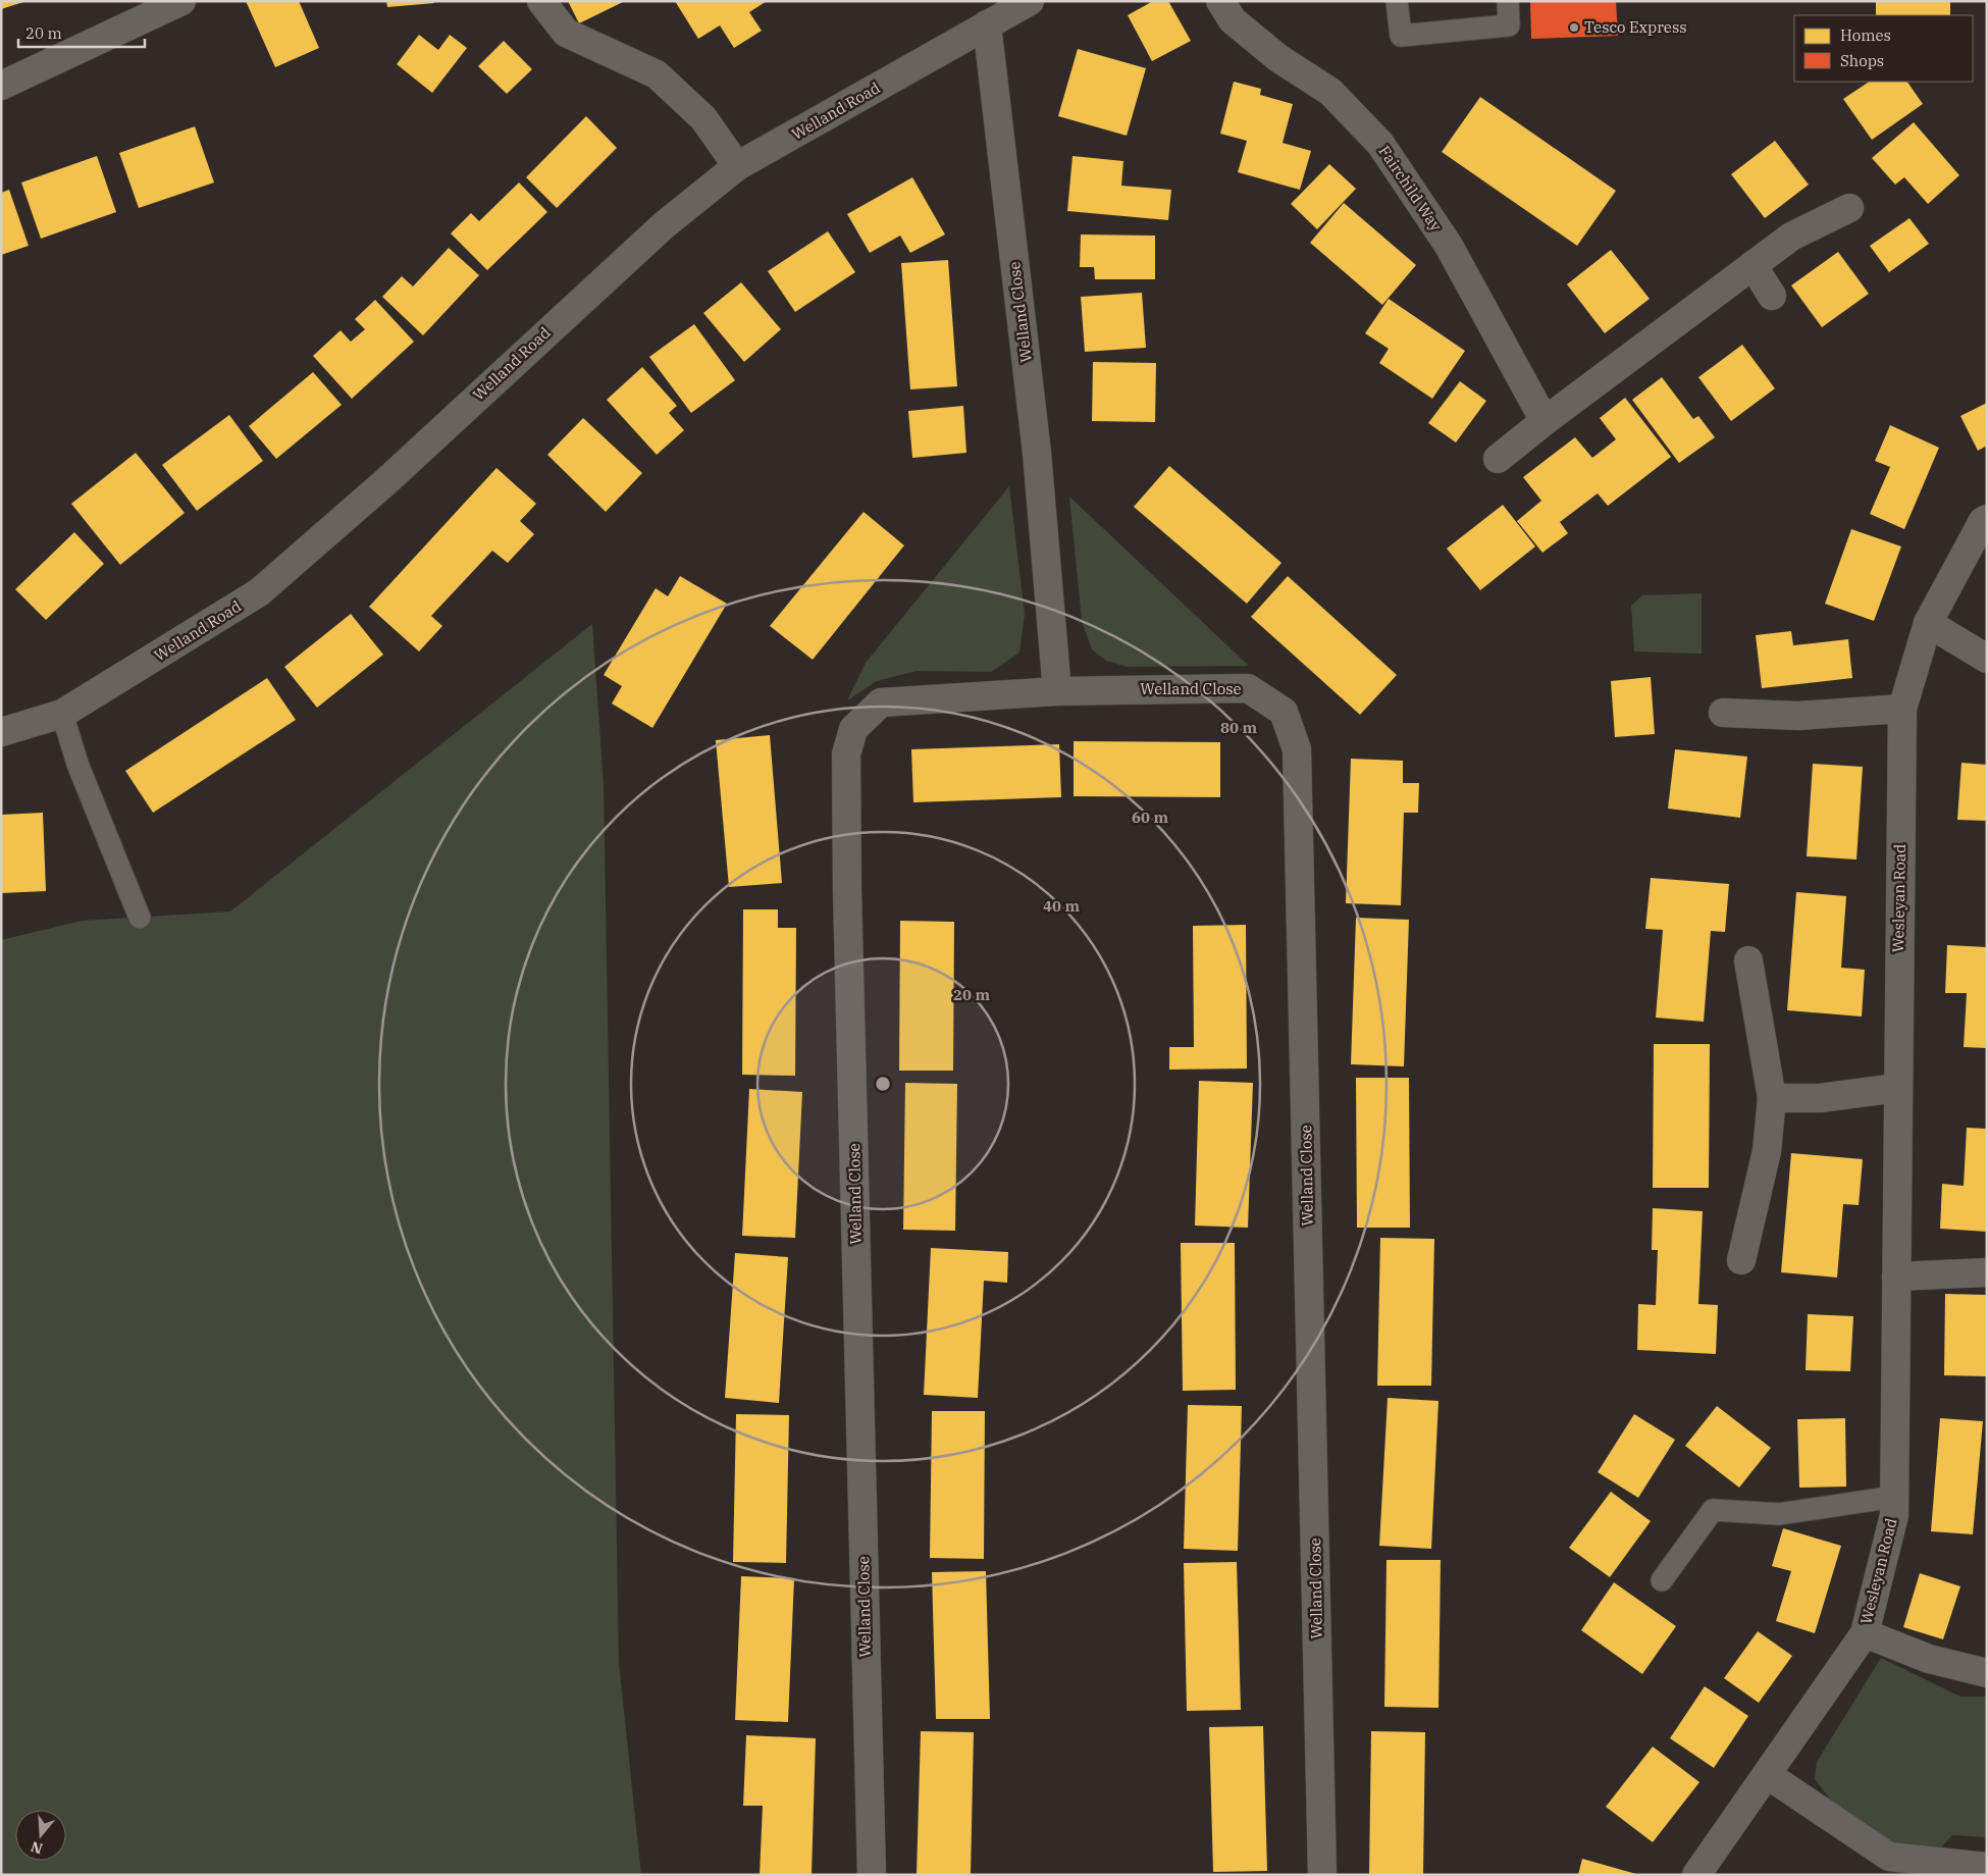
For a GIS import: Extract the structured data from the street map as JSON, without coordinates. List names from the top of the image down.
{
  "streets": {
    "street": [
      "Welland Road",
      "Fairchild Way",
      "Welland Close",
      "Wesleyan Road"
    ]
  },
  "crossings": [
    ["Welland Road", "Welland Close"]
  ],
  "places": ["Tesco Express"],
  "legend": ["Homes", "Shops"],
  "scale_bar": "20 m",
  "north": "bottom",
  "rings": [
    "80 m",
    "60 m",
    "40 m",
    "20 m"
  ]
}
